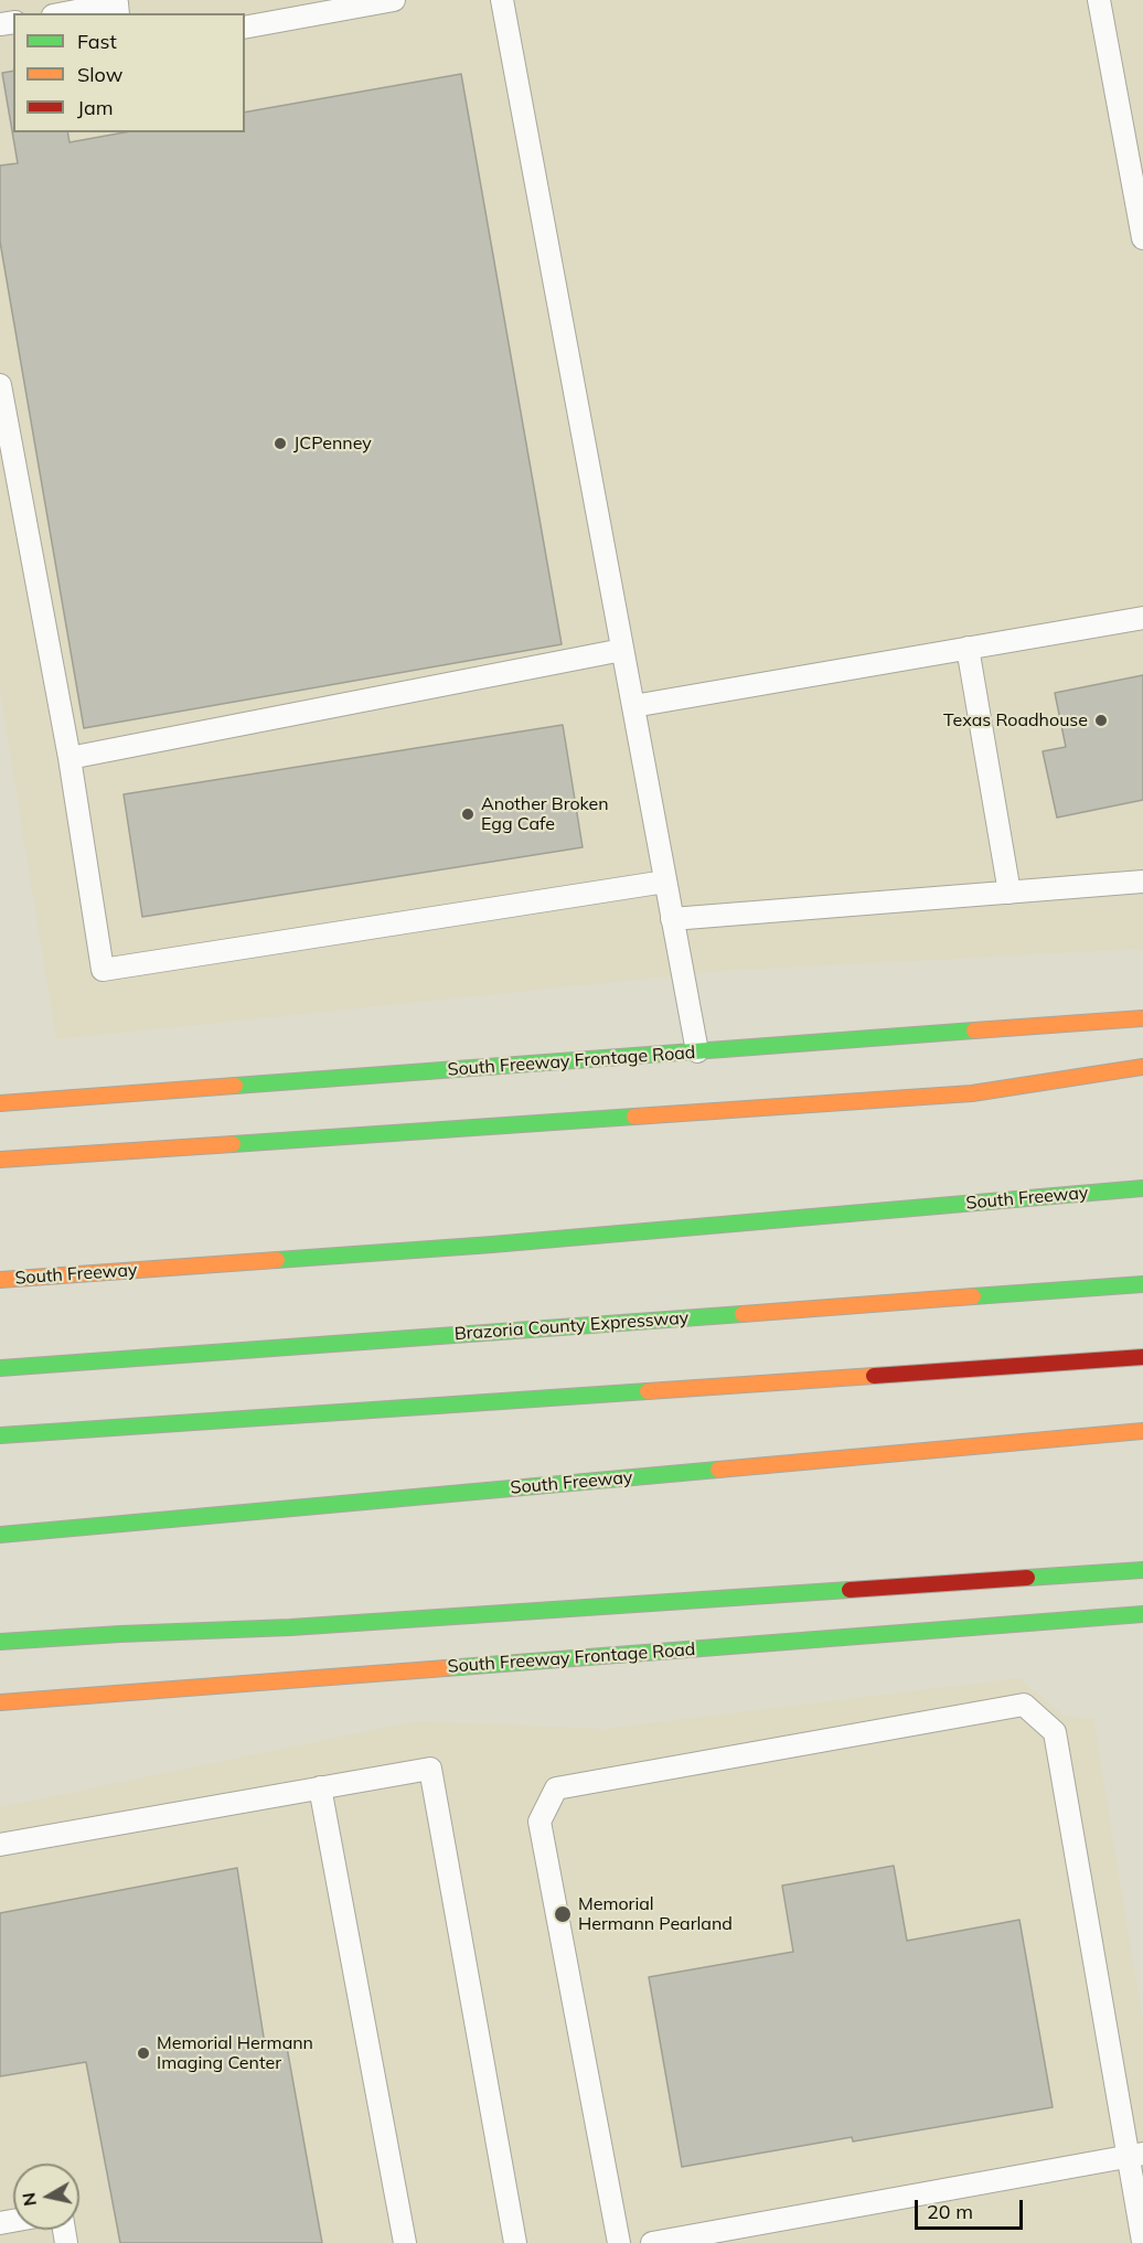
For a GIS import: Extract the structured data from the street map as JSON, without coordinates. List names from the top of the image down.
{
  "streets": {
    "main road": ["South Freeway Frontage Road", "South Freeway", "Brazoria County Expressway"]
  },
  "places": [
    "JCPenney",
    "Texas Roadhouse",
    "Another Broken Egg Cafe",
    "Memorial Hermann Pearland",
    "Memorial Hermann Imaging Center"
  ],
  "legend": ["Fast", "Slow", "Jam"],
  "scale_bar": "20 m",
  "north": "left"
}
